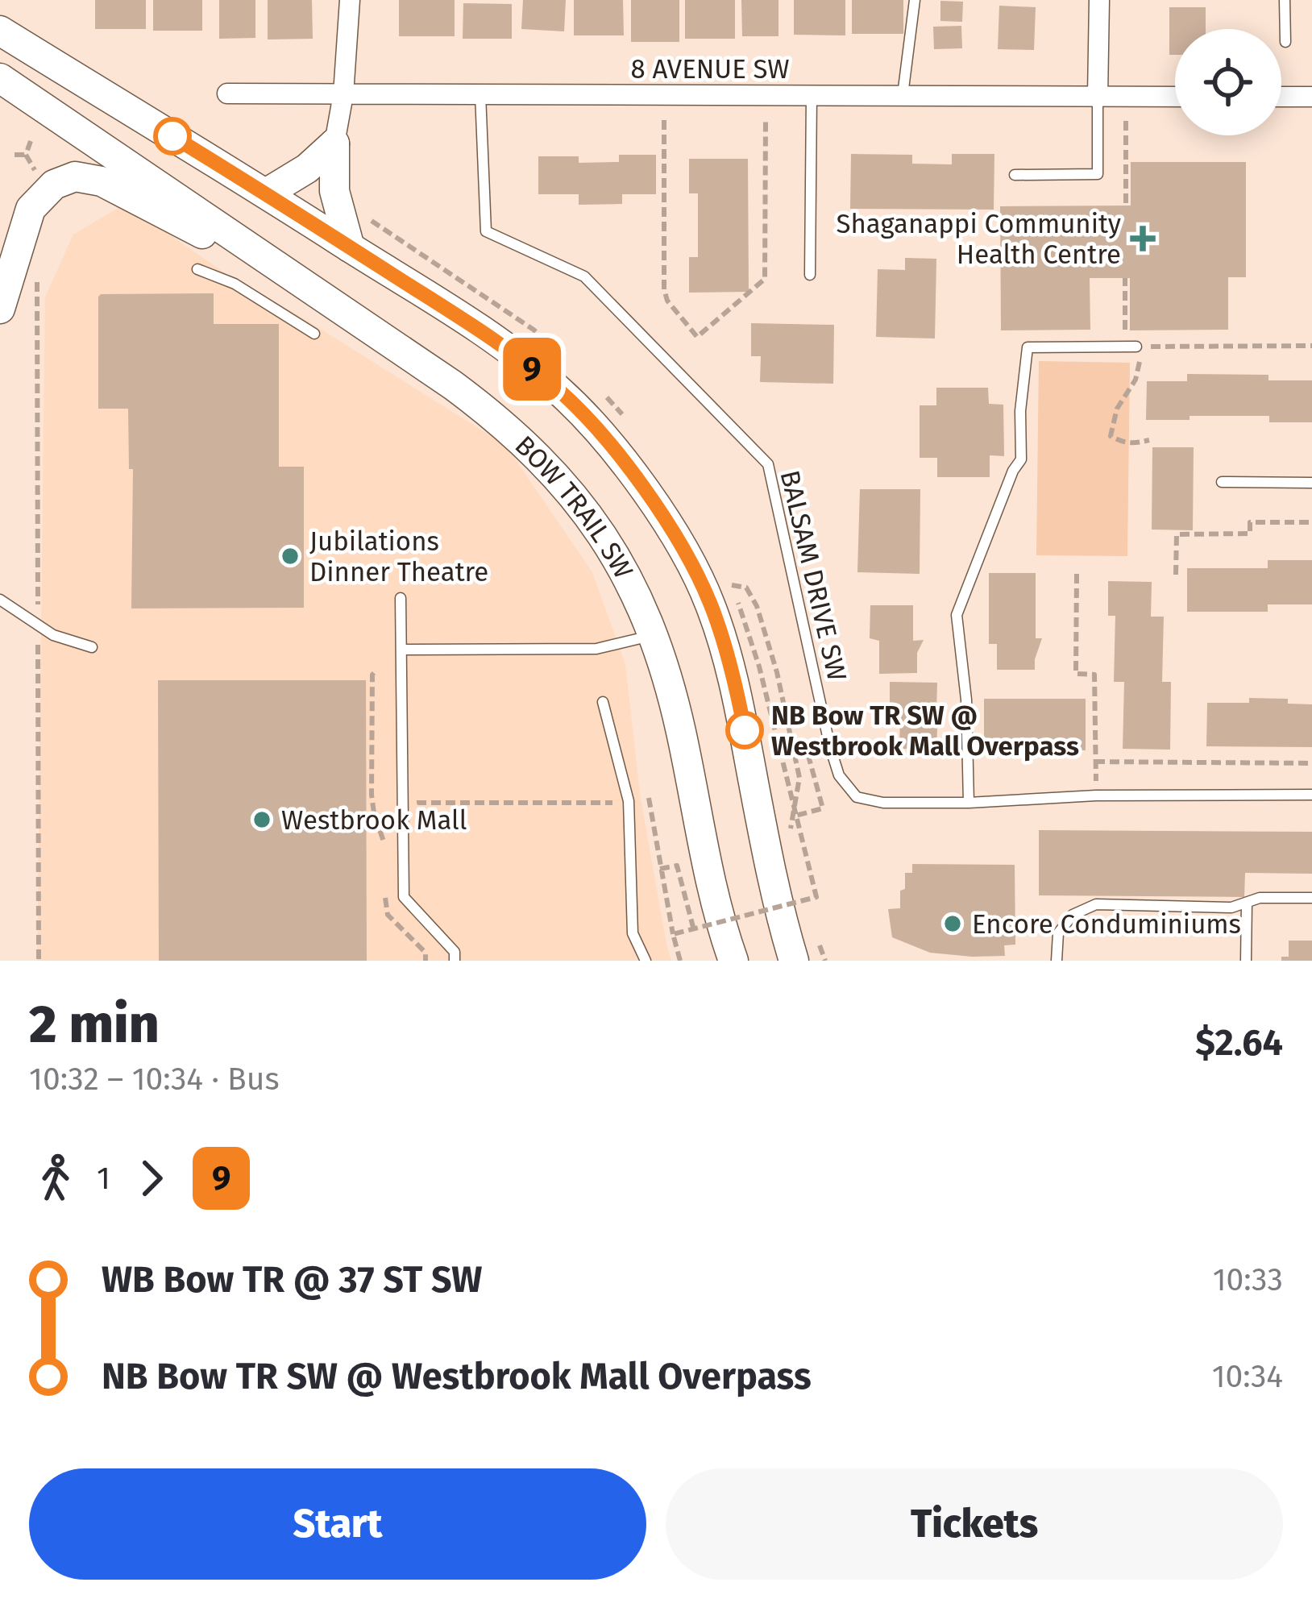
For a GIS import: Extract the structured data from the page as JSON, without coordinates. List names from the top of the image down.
{
  "streets": {
    "main road": ["BOW TRAIL SW"],
    "street": ["8 AVENUE SW"],
    "lane": ["BALSAM DRIVE SW"]
  },
  "crossings": [
    ["8 AVENUE SW", "BALSAM DRIVE SW"]
  ],
  "places": {
    "health": ["Shaganappi Community Health Centre"],
    "other": [
      "Jubilations Dinner Theatre",
      "NB Bow TR SW @ Westbrook Mall Overpass",
      "Westbrook Mall",
      "Encore Conduminiums"
    ]
  },
  "lines": ["bus line 9"],
  "page": {
    "on_map": "9",
    "heading": ["2 min", "10:32 – 10:34 · Bus", "$2.64"],
    "legs": ["1", "9"],
    "list": [
      {
        "name": "WB Bow TR @ 37 ST SW",
        "value": "10:33"
      },
      {
        "name": "NB Bow TR SW @ Westbrook Mall Overpass",
        "value": "10:34"
      }
    ],
    "buttons": ["Start", "Tickets"]
  }
}
